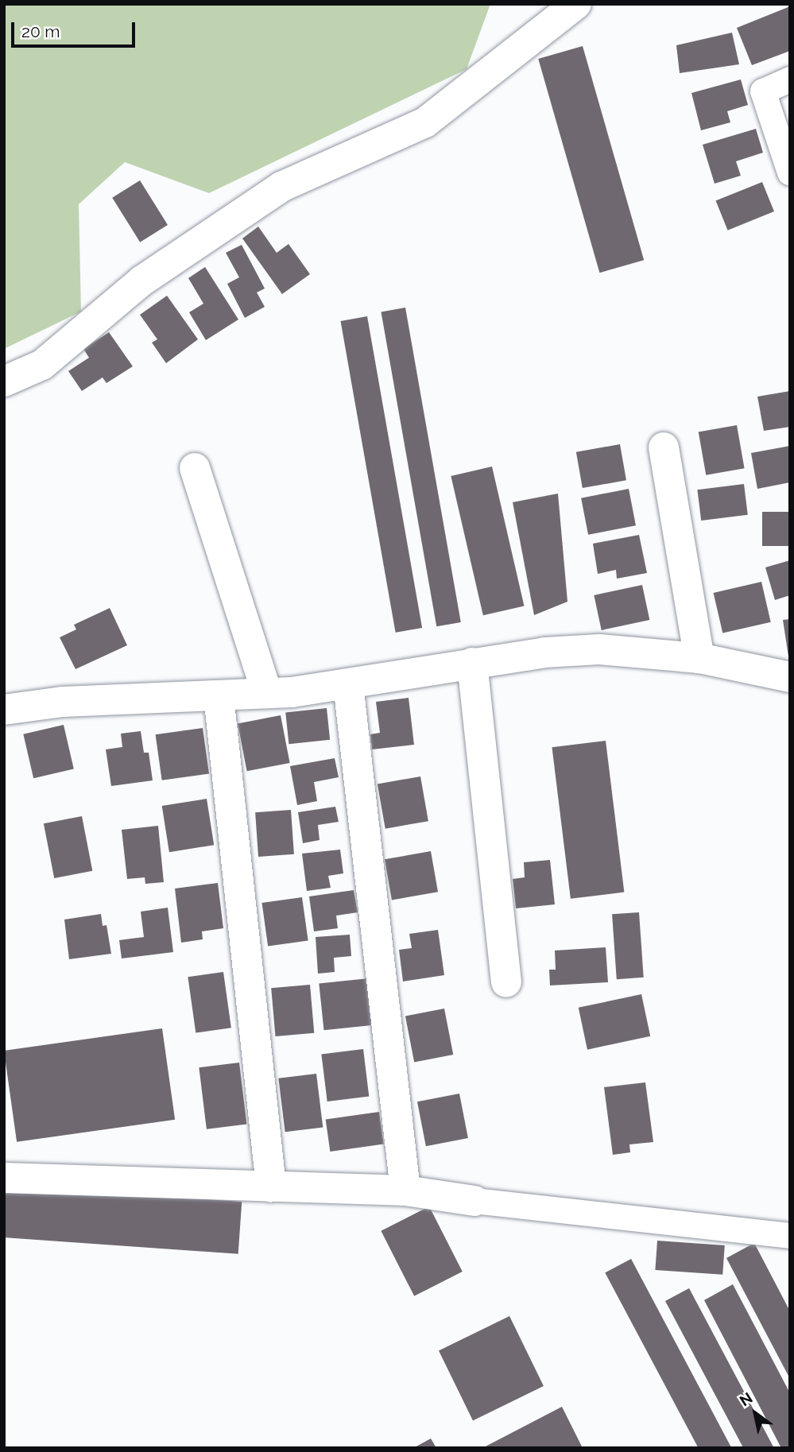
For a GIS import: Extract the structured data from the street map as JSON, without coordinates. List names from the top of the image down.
{
  "scale_bar": "20 m",
  "north": "top left"
}
